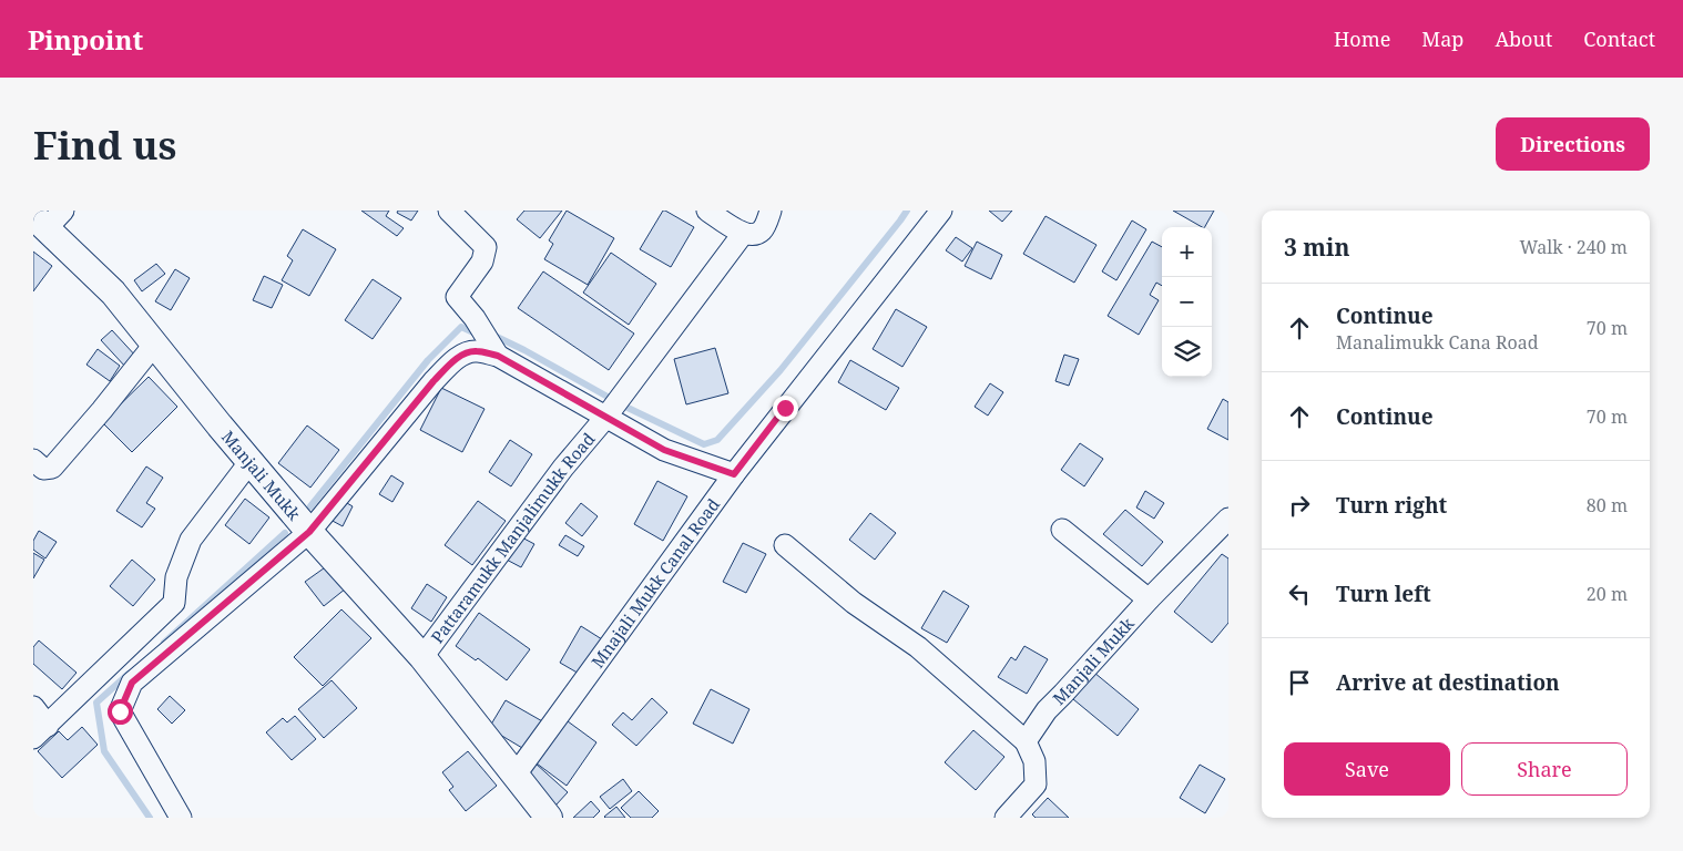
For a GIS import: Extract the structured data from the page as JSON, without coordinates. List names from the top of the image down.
{
  "streets": {
    "street": ["Manjali Mukk", "Pattaramukk Manjalimukk Road", "Mnajali Mukk Canal Road"]
  },
  "crossings": [
    ["Manjali Mukk", "Pattaramukk Manjalimukk Road"],
    ["Manjali Mukk", "Mnajali Mukk Canal Road"]
  ],
  "page": {
    "header": "Pinpoint",
    "nav": [
      "Home",
      "Map",
      "About",
      "Contact"
    ],
    "buttons": [
      "Directions",
      ["Save", "Share"]
    ],
    "title": "Find us",
    "heading": ["3 min", "Walk · 240 m"],
    "map_buttons": ["+", "−"],
    "list": [
      ["Continue", "Manalimukk Cana Road", "70 m"],
      ["Continue", "70 m"],
      ["Turn right", "80 m"],
      ["Turn left", "20 m"],
      "Arrive at destination"
    ]
  }
}
